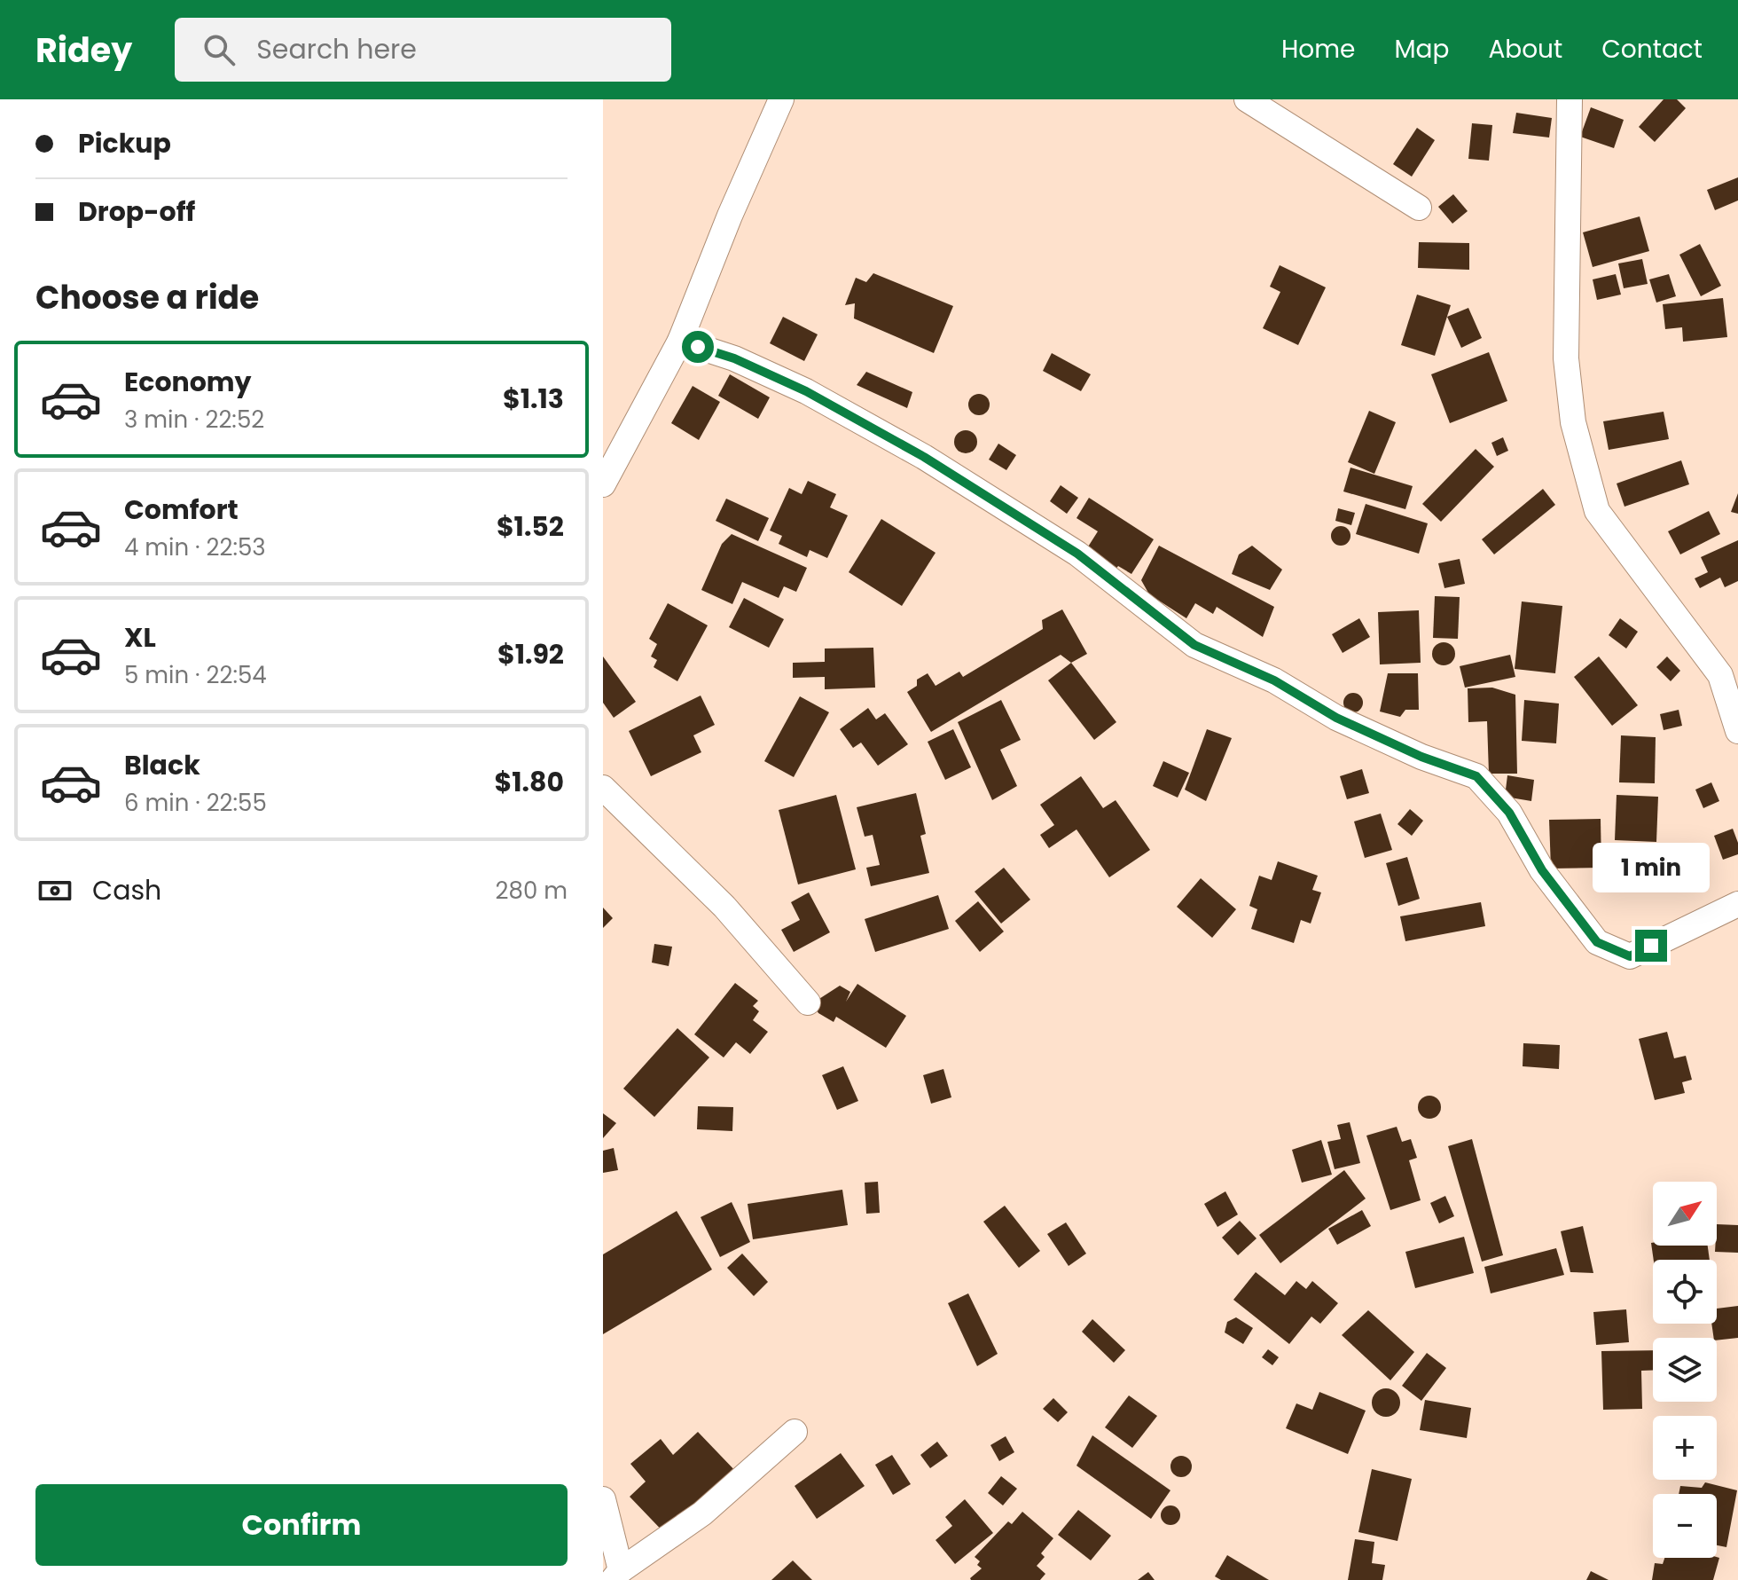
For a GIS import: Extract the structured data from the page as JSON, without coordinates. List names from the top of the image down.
{
  "north": "top right",
  "page": {
    "header": "Ridey",
    "search": "Search here",
    "nav": [
      "Home",
      "Map",
      "About",
      "Contact"
    ],
    "banner": ["Pickup", "Drop-off"],
    "heading": "Choose a ride",
    "list": [
      {
        "name": "Economy",
        "note": "3 min · 22:52",
        "value": "$1.13"
      },
      {
        "name": "Comfort",
        "note": "4 min · 22:53",
        "value": "$1.52"
      },
      {
        "name": "XL",
        "note": "5 min · 22:54",
        "value": "$1.92"
      },
      {
        "name": "Black",
        "note": "6 min · 22:55",
        "value": "$1.80"
      }
    ],
    "bubble": "1 min",
    "pay": ["Cash", "280 m"],
    "map_buttons": ["+", "−"],
    "buttons": "Confirm"
  }
}
